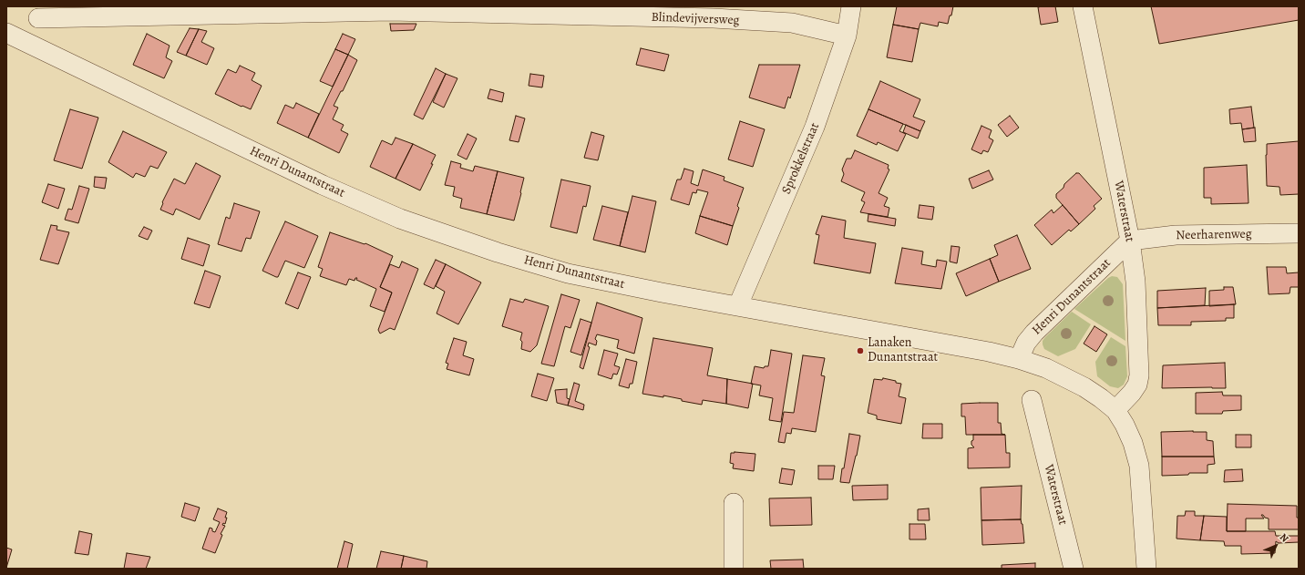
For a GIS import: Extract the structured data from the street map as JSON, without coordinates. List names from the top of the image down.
{
  "streets": {
    "street": [
      "Blindevijversweg",
      "Sprokkelstraat",
      "Henri Dunantstraat",
      "Waterstraat",
      "Neerharenweg"
    ]
  },
  "crossings": [
    ["Blindevijversweg", "Sprokkelstraat"],
    ["Sprokkelstraat", "Henri Dunantstraat"],
    ["Henri Dunantstraat", "Waterstraat"],
    ["Henri Dunantstraat", "Neerharenweg"],
    ["Waterstraat", "Neerharenweg"]
  ],
  "places": ["Lanaken Dunantstraat"],
  "north": "top right"
}
